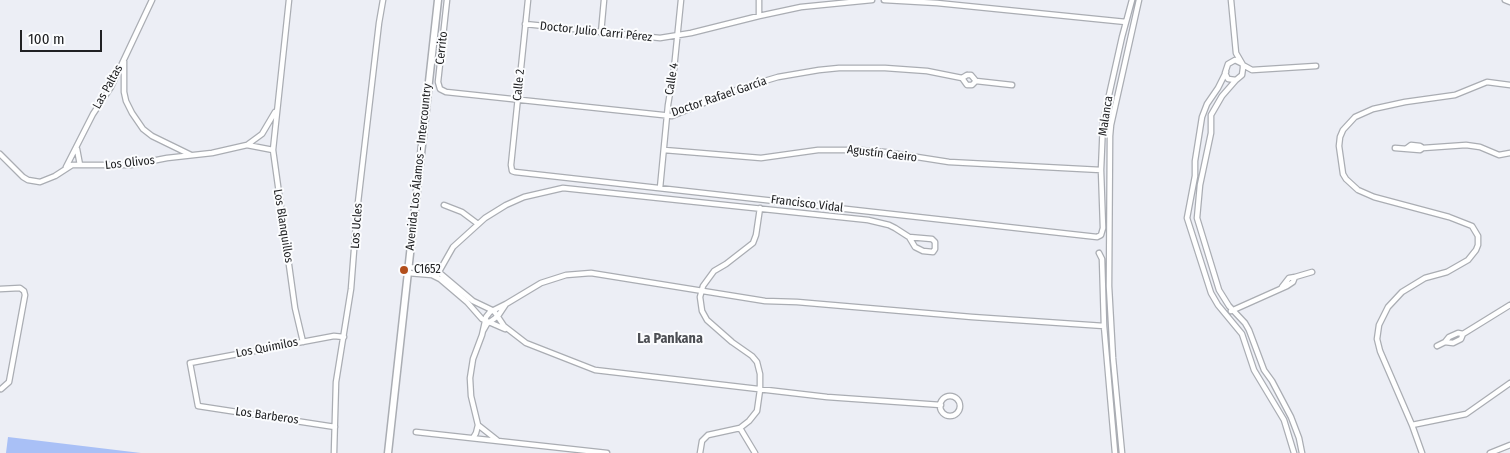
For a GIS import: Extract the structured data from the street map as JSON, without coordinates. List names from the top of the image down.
{
  "streets": {
    "main road": ["Avenida Los Álamos - Intercountry"],
    "street": [
      "Doctor Julio Carri Pérez",
      "Cerrito",
      "Calle 4",
      "Calle 2",
      "Las Paltas",
      "Doctor Rafael García",
      "Malanca",
      "Agustín Caeiro",
      "Los Olivos",
      "Francisco Vidal",
      "Los Blanquillos",
      "Los Ucles",
      "Los Quimilos",
      "Los Barberos"
    ]
  },
  "crossings": [
    ["Doctor Julio Carri Pérez", "Calle 4"],
    ["Doctor Julio Carri Pérez", "Calle 2"],
    ["Cerrito", "Doctor Rafael García"],
    ["Calle 4", "Doctor Rafael García"],
    ["Calle 4", "Agustín Caeiro"],
    ["Calle 4", "Francisco Vidal"],
    ["Calle 2", "Doctor Rafael García"],
    ["Calle 2", "Francisco Vidal"],
    ["Las Paltas", "Los Olivos"],
    ["Malanca", "Agustín Caeiro"],
    ["Malanca", "Francisco Vidal"],
    ["Los Olivos", "Los Blanquillos"],
    ["Los Blanquillos", "Los Quimilos"],
    ["Los Ucles", "Los Quimilos"],
    ["Los Ucles", "Los Barberos"],
    ["Los Quimilos", "Los Barberos"]
  ],
  "districts": ["La Pankana"],
  "places": ["C1652"],
  "scale_bar": "100 m"
}
